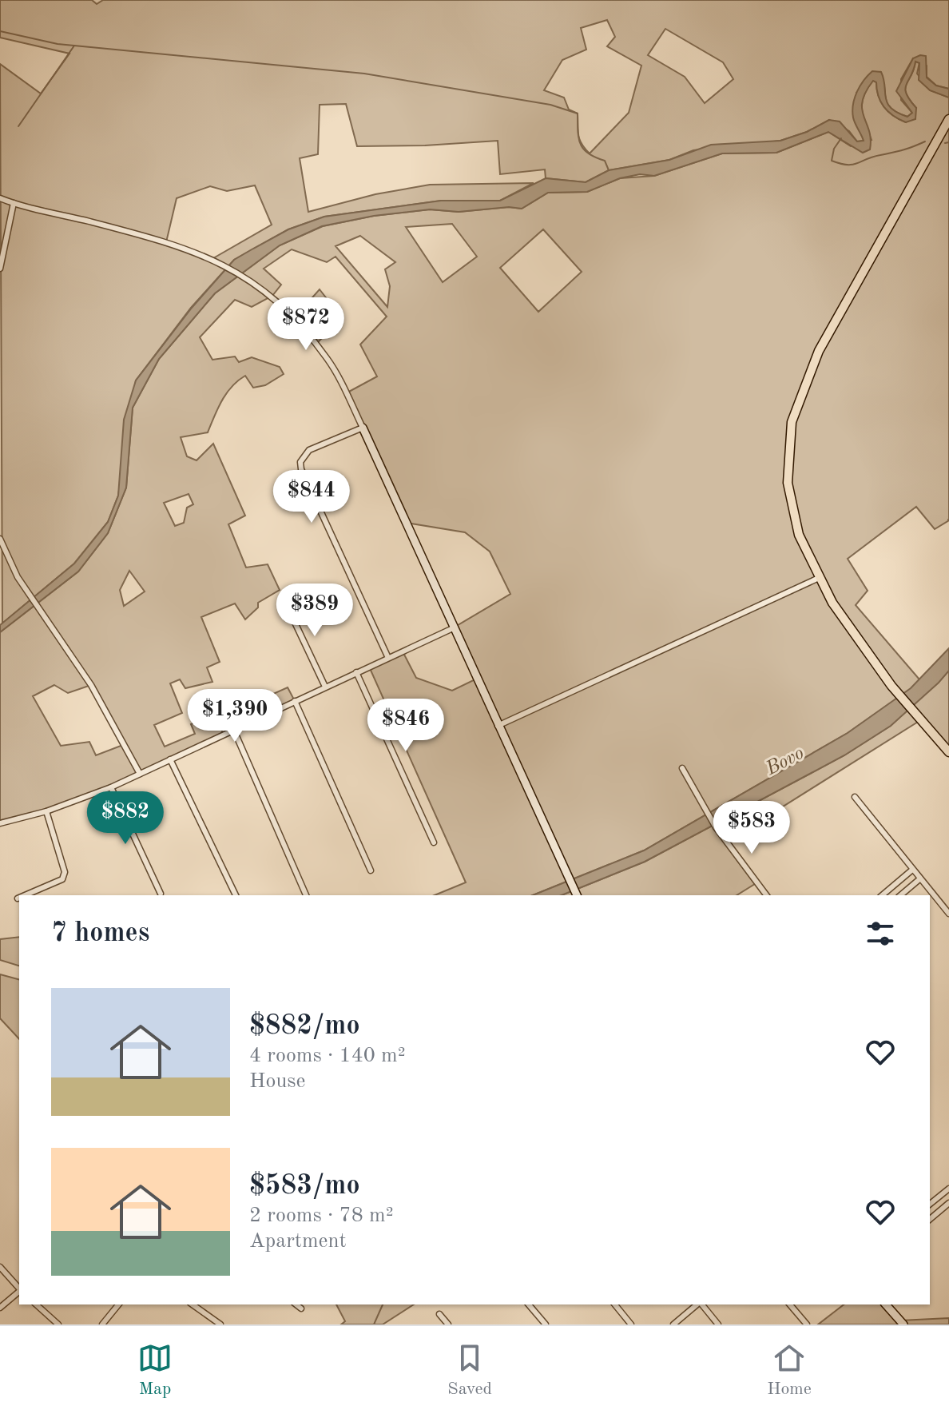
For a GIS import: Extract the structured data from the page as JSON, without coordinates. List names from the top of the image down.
{
  "water": ["Bovo"],
  "page": {
    "price": [
      "$872",
      "$844",
      "$389",
      "$1,390",
      "$846",
      "$882",
      "$583"
    ],
    "heading": "7 homes",
    "list": [
      {
        "name": "$882/mo",
        "note": "4 rooms · 140 m² · House"
      },
      {
        "name": "$583/mo",
        "note": "2 rooms · 78 m² · Apartment"
      }
    ],
    "tabs": ["Map", "Saved", "Home"]
  }
}
